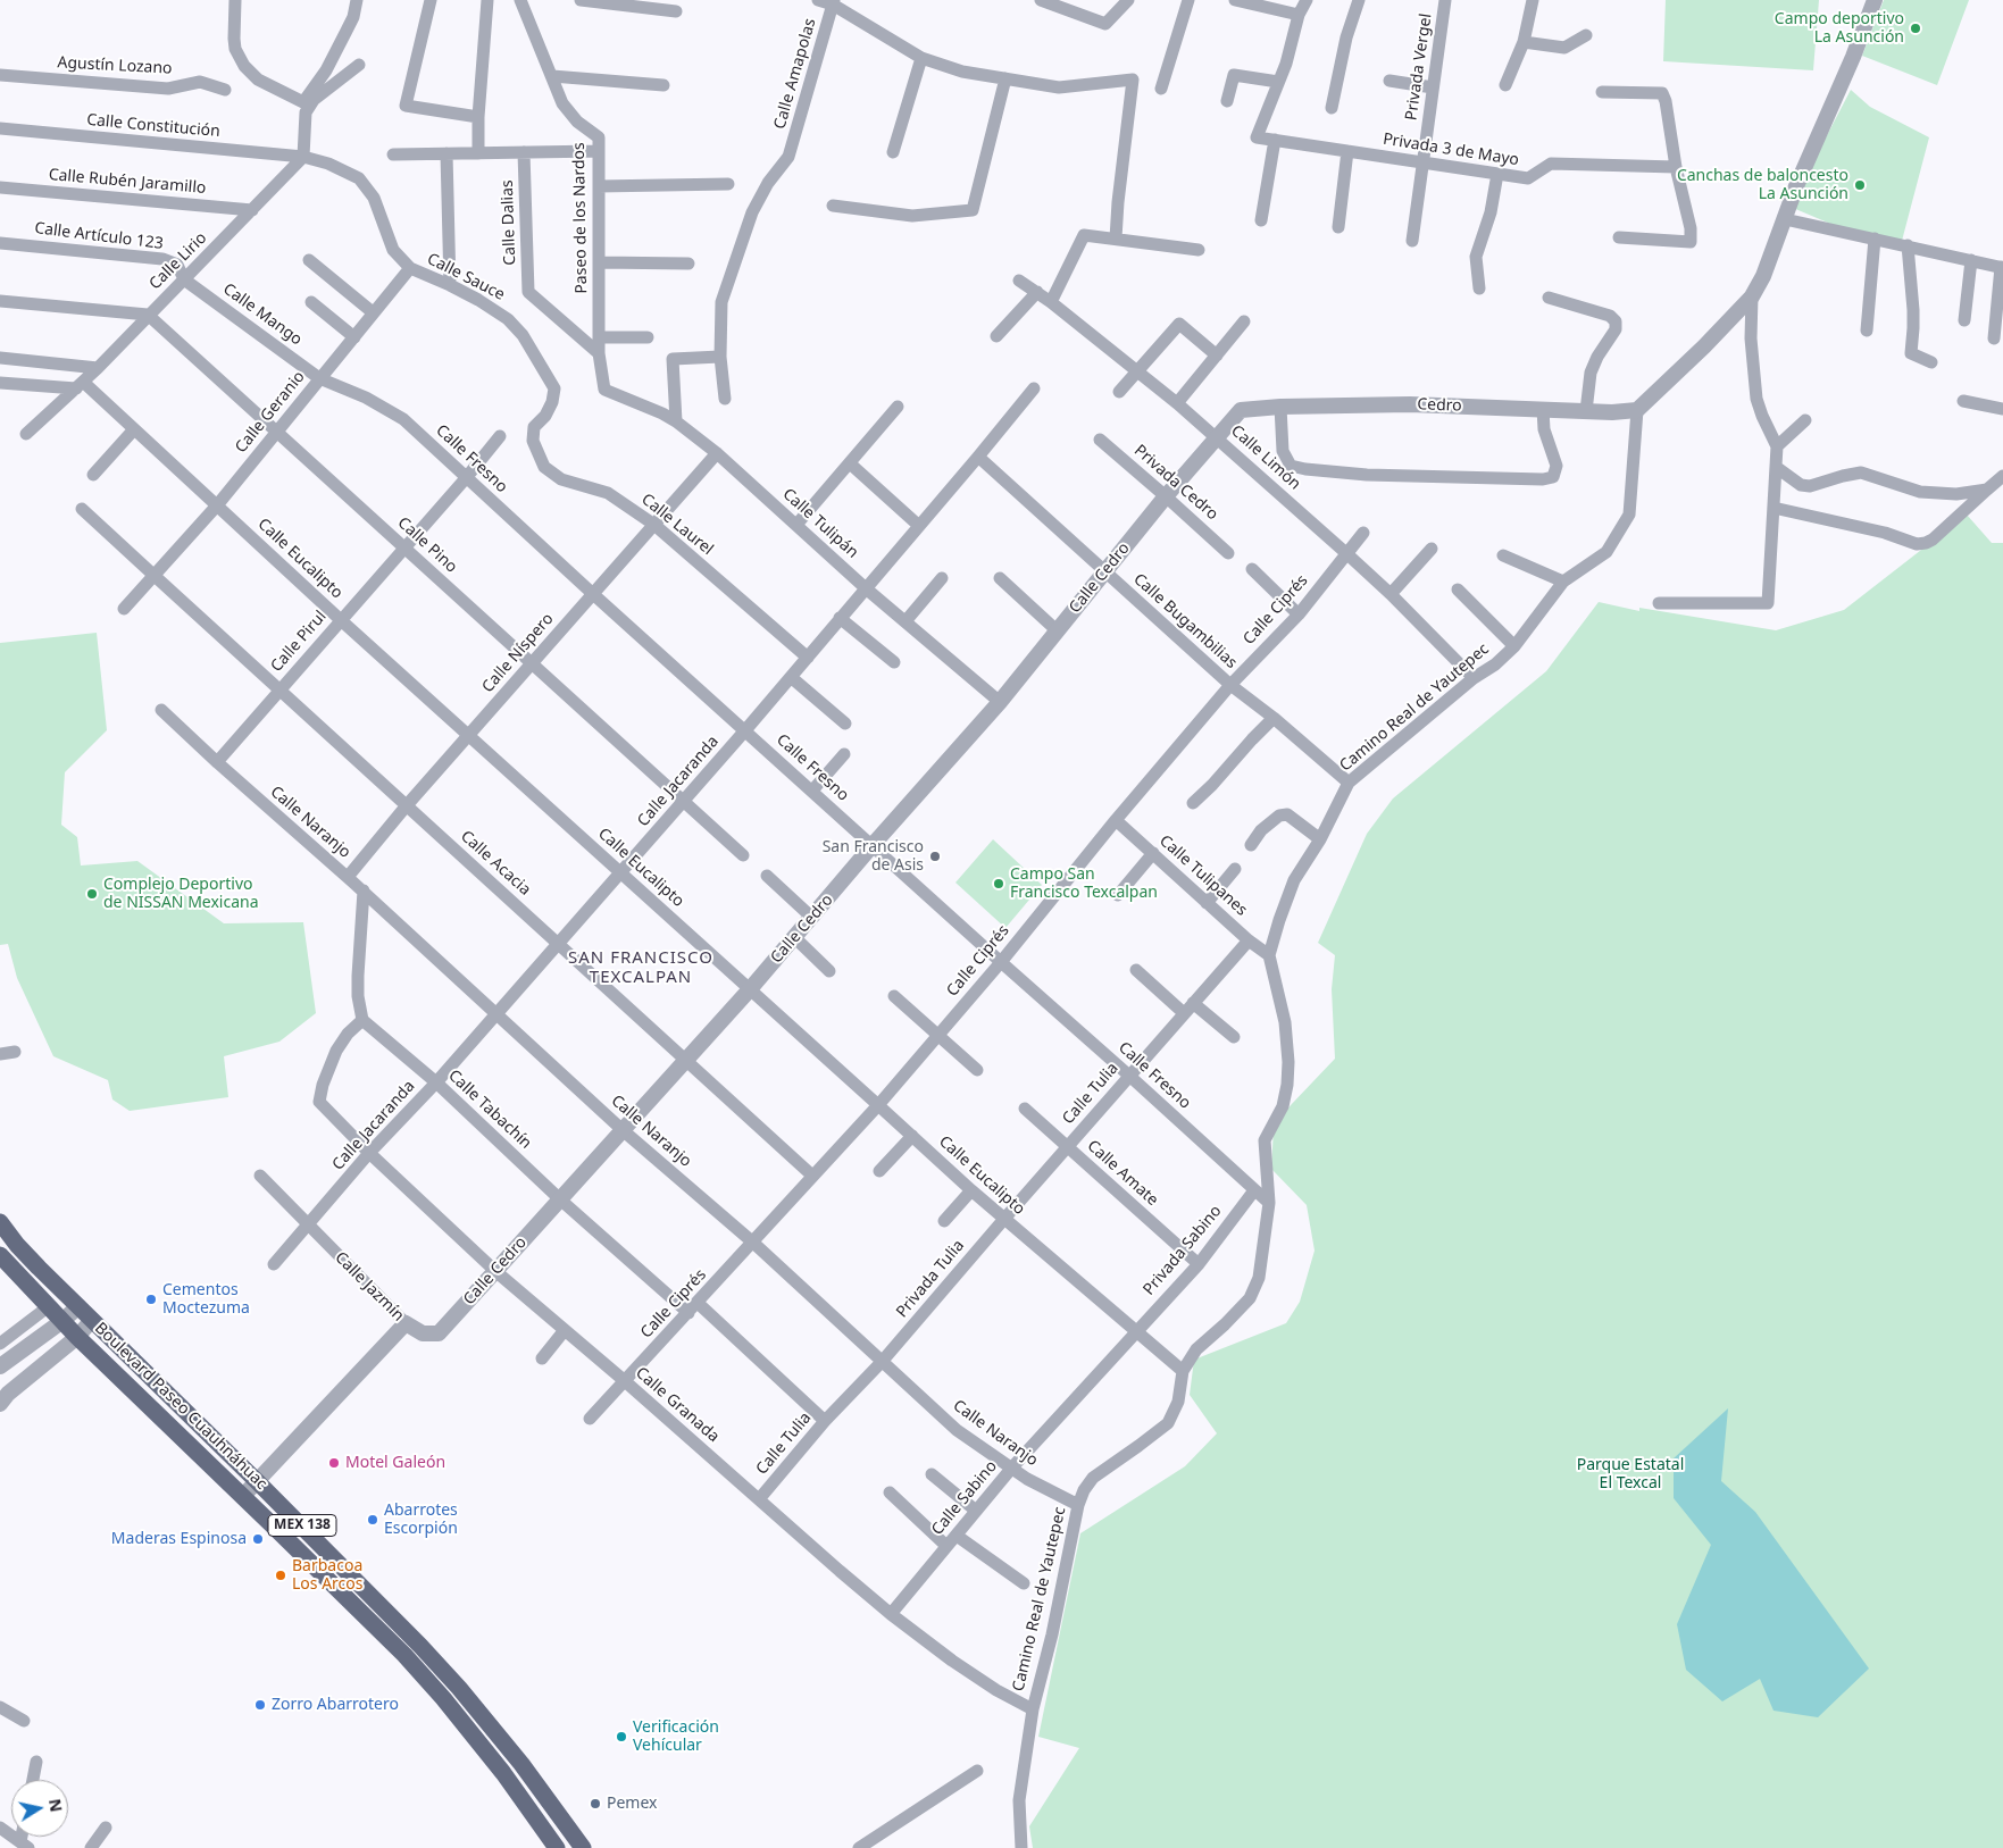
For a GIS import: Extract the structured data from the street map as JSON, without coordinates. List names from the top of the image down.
{
  "streets": {
    "main road": ["Boulevard Paseo Cuauhnáhuac", "MEX 138"],
    "street": [
      "Agustín Lozano",
      "Privada Vergel",
      "Calle Amapolas",
      "Calle Constitución",
      "Privada 3 de Mayo",
      "Calle Rubén Jaramillo",
      "Paseo de los Nardos",
      "Calle Dalias",
      "Calle Artículo 123",
      "Calle Lirio",
      "Calle Sauce",
      "Calle Mango",
      "Cedro",
      "Calle Geranio",
      "Calle Limón",
      "Calle Fresno",
      "Privada Cedro",
      "Calle Tulipán",
      "Calle Laurel",
      "Calle Pino",
      "Calle Eucalipto",
      "Calle Cedro",
      "Calle Ciprés",
      "Calle Bugambilias",
      "Calle Pirul",
      "Calle Níspero",
      "Camino Real de Yautepec",
      "Calle Jacaranda",
      "Calle Naranjo",
      "Calle Acacia",
      "Calle Tulipanes",
      "Calle Tulia",
      "Calle Tabachín",
      "Calle Amate",
      "Privada Sabino",
      "Privada Tulia",
      "Calle Jazmín",
      "Calle Granada",
      "Calle Sabino"
    ]
  },
  "crossings": [
    ["Privada Vergel", "Privada 3 de Mayo"],
    ["Calle Constitución", "Calle Lirio"],
    ["Calle Constitución", "Calle Sauce"],
    ["Calle Rubén Jaramillo", "Calle Lirio"],
    ["Paseo de los Nardos", "Calle Dalias"],
    ["Paseo de los Nardos", "Calle Tulipán"],
    ["Calle Artículo 123", "Calle Lirio"],
    ["Calle Artículo 123", "Calle Mango"],
    ["Calle Lirio", "Calle Sauce"],
    ["Calle Lirio", "Calle Mango"],
    ["Calle Lirio", "Calle Pino"],
    ["Calle Lirio", "Calle Eucalipto"],
    ["Calle Sauce", "Calle Geranio"],
    ["Calle Sauce", "Calle Laurel"],
    ["Calle Mango", "Calle Geranio"],
    ["Calle Mango", "Calle Fresno"],
    ["Cedro", "Calle Cedro"],
    ["Cedro", "Camino Real de Yautepec"],
    ["Calle Geranio", "Calle Fresno"],
    ["Calle Geranio", "Calle Pino"],
    ["Calle Geranio", "Calle Eucalipto"],
    ["Calle Geranio", "Calle Acacia"],
    ["Calle Limón", "Calle Cedro"],
    ["Calle Limón", "Calle Ciprés"],
    ["Calle Limón", "Camino Real de Yautepec"],
    ["Calle Fresno", "Calle Cedro"],
    ["Calle Fresno", "Calle Ciprés"],
    ["Calle Fresno", "Calle Pirul"],
    ["Calle Fresno", "Calle Níspero"],
    ["Calle Fresno", "Camino Real de Yautepec"],
    ["Calle Fresno", "Calle Jacaranda"],
    ["Calle Fresno", "Calle Tulia"],
    ["Calle Fresno", "Privada Sabino"],
    ["Privada Cedro", "Calle Cedro"],
    ["Calle Tulipán", "Calle Cedro"],
    ["Calle Tulipán", "Calle Níspero"],
    ["Calle Tulipán", "Calle Jacaranda"],
    ["Calle Laurel", "Calle Níspero"],
    ["Calle Laurel", "Calle Jacaranda"],
    ["Calle Pino", "Calle Pirul"],
    ["Calle Pino", "Calle Níspero"],
    ["Calle Pino", "Calle Jacaranda"],
    ["Calle Eucalipto", "Calle Cedro"],
    ["Calle Eucalipto", "Calle Ciprés"],
    ["Calle Eucalipto", "Calle Pirul"],
    ["Calle Eucalipto", "Calle Níspero"],
    ["Calle Eucalipto", "Camino Real de Yautepec"],
    ["Calle Eucalipto", "Calle Jacaranda"],
    ["Calle Eucalipto", "Calle Tulia"],
    ["Calle Eucalipto", "Privada Sabino"],
    ["Calle Eucalipto", "Privada Tulia"],
    ["Calle Eucalipto", "Calle Sabino"],
    ["Calle Cedro", "Calle Bugambilias"],
    ["Calle Cedro", "Calle Naranjo"],
    ["Calle Cedro", "Calle Acacia"],
    ["Calle Cedro", "Calle Tabachín"],
    ["Calle Cedro", "Calle Jazmín"],
    ["Calle Cedro", "Calle Granada"],
    ["Calle Ciprés", "Calle Bugambilias"],
    ["Calle Ciprés", "Calle Naranjo"],
    ["Calle Ciprés", "Calle Acacia"],
    ["Calle Ciprés", "Calle Tulipanes"],
    ["Calle Ciprés", "Calle Tabachín"],
    ["Calle Ciprés", "Calle Granada"],
    ["Calle Bugambilias", "Camino Real de Yautepec"],
    ["Calle Bugambilias", "Calle Jacaranda"],
    ["Calle Pirul", "Calle Naranjo"],
    ["Calle Pirul", "Calle Acacia"],
    ["Calle Níspero", "Calle Naranjo"],
    ["Calle Níspero", "Calle Acacia"],
    ["Camino Real de Yautepec", "Calle Naranjo"],
    ["Camino Real de Yautepec", "Calle Tulipanes"],
    ["Camino Real de Yautepec", "Calle Granada"],
    ["Calle Jacaranda", "Calle Naranjo"],
    ["Calle Jacaranda", "Calle Acacia"],
    ["Calle Jacaranda", "Calle Tabachín"],
    ["Calle Jacaranda", "Calle Jazmín"],
    ["Calle Jacaranda", "Calle Granada"],
    ["Calle Naranjo", "Calle Tulia"],
    ["Calle Naranjo", "Privada Tulia"],
    ["Calle Naranjo", "Calle Sabino"],
    ["Calle Tulipanes", "Calle Tulia"],
    ["Calle Tulia", "Calle Amate"],
    ["Calle Tulia", "Privada Tulia"],
    ["Calle Tulia", "Calle Granada"],
    ["Calle Tabachín", "Calle Granada"],
    ["Calle Amate", "Privada Sabino"],
    ["Privada Sabino", "Calle Sabino"],
    ["Calle Granada", "Calle Sabino"]
  ],
  "districts": ["SAN FRANCISCO TEXCALPAN"],
  "parks": ["Parque Estatal El Texcal"],
  "places": [
    "Campo deportivo La Asunción",
    "Canchas de baloncesto La Asunción",
    "San Francisco de Asis",
    "Campo San Francisco Texcalpan",
    "Complejo Deportivo de NISSAN Mexicana",
    "Cementos Moctezuma",
    "Motel Galeón",
    "Abarrotes Escorpión",
    "Maderas Espinosa",
    "Barbacoa Los Arcos",
    "Zorro Abarrotero",
    "Verificación Vehícular",
    "Pemex"
  ],
  "north": "right"
}
